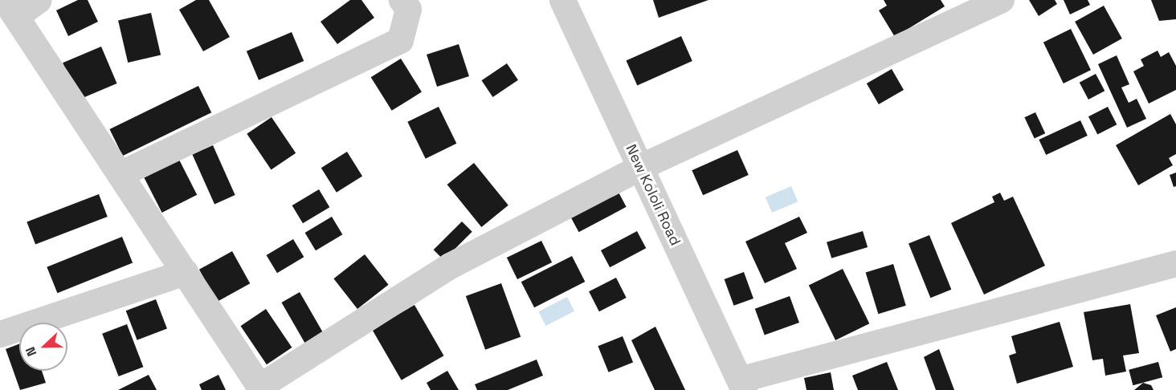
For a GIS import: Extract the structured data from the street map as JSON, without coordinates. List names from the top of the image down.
{
  "streets": {
    "street": ["New Kololi Road"]
  },
  "north": "left"
}
